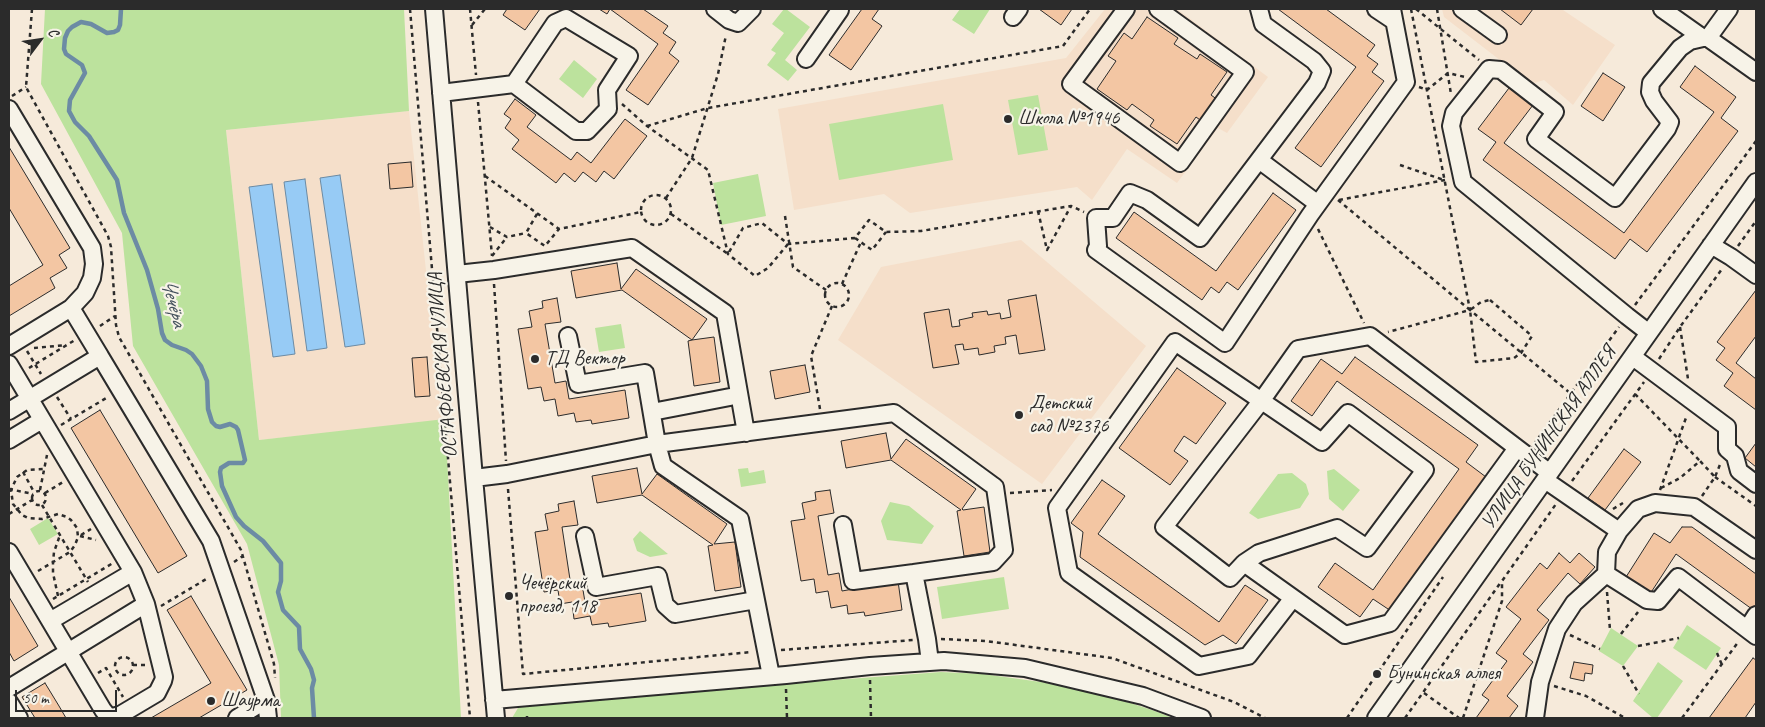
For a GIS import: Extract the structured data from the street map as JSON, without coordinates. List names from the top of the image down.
{
  "streets": {
    "street": ["ОСТАФЬЕВСКАЯ УЛИЦА", "УЛИЦА БУНИНСКАЯ АЛЛЕЯ"]
  },
  "water": ["Чечёра"],
  "places": [
    "Школа №1946",
    "ТД Вектор",
    "Детский сад №2376",
    "Чечёрский проезд, 118",
    "Бунинская аллея",
    "Шаурма"
  ],
  "scale_bar": "50 m",
  "north": "top right"
}
